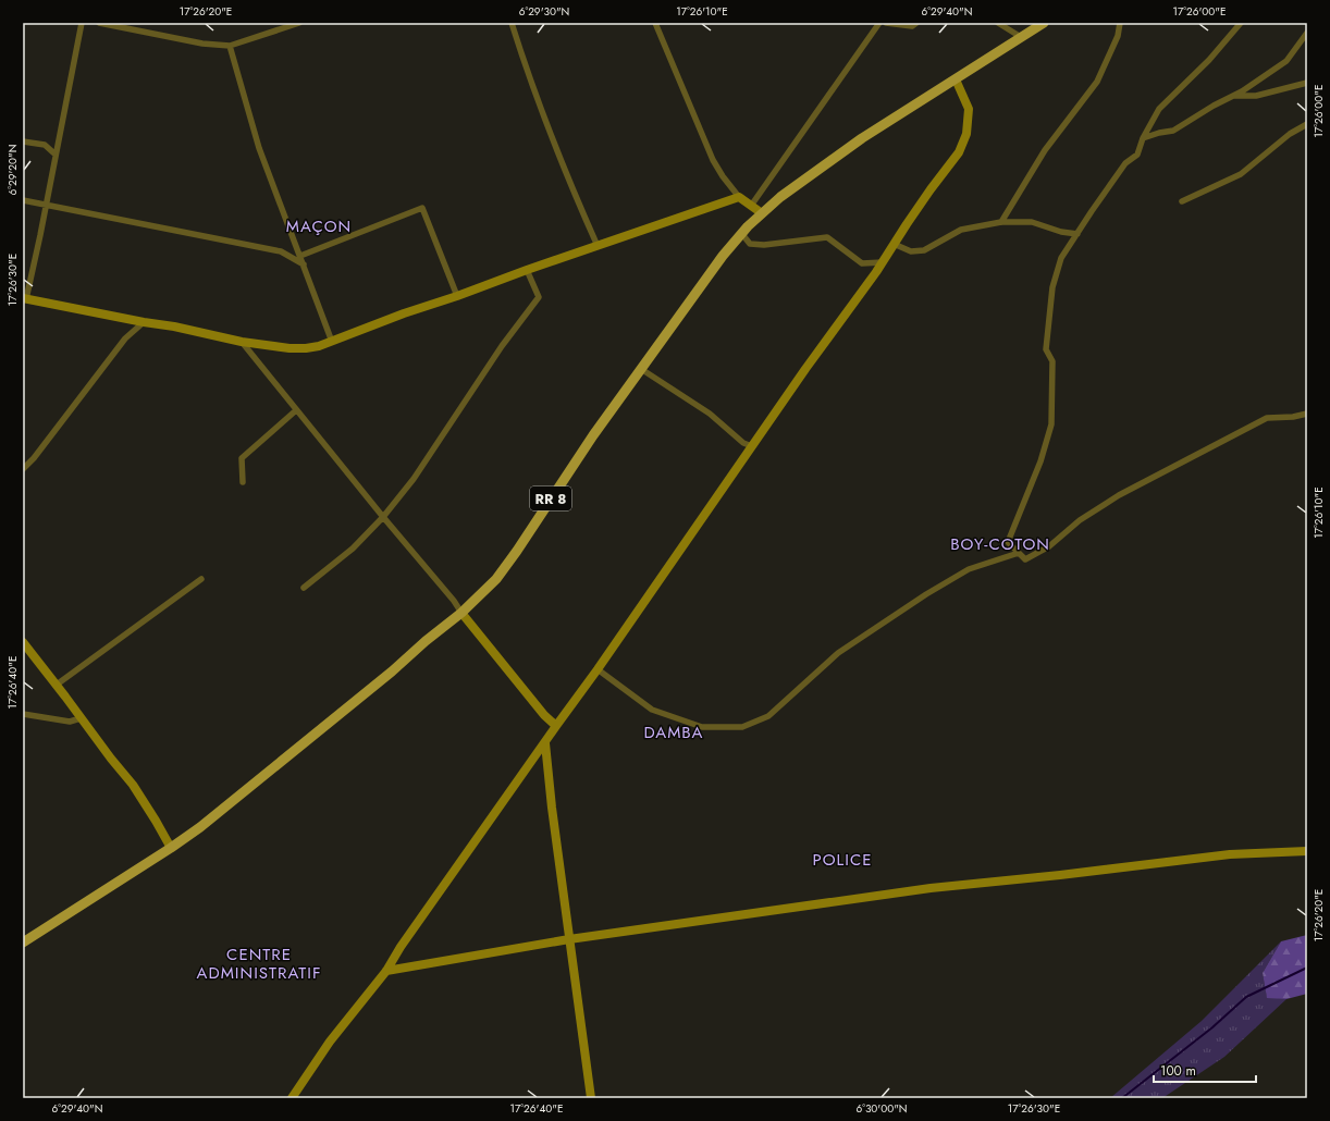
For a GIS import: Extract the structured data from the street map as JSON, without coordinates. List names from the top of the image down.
{
  "streets": {
    "main road": ["RR 8"]
  },
  "districts": [
    "MAÇON",
    "BOY-COTON",
    "DAMBA",
    "POLICE",
    "CENTRE ADMINISTRATIF"
  ],
  "scale_bar": "100 m",
  "coordinates": [
    "17°26'20\"E",
    "6°29'30\"N",
    "17°26'10\"E",
    "6°29'40\"N",
    "17°26'00\"E",
    "6°29'20\"N",
    "17°26'30\"E",
    "17°26'40\"E",
    "6°30'00\"N"
  ]
}
